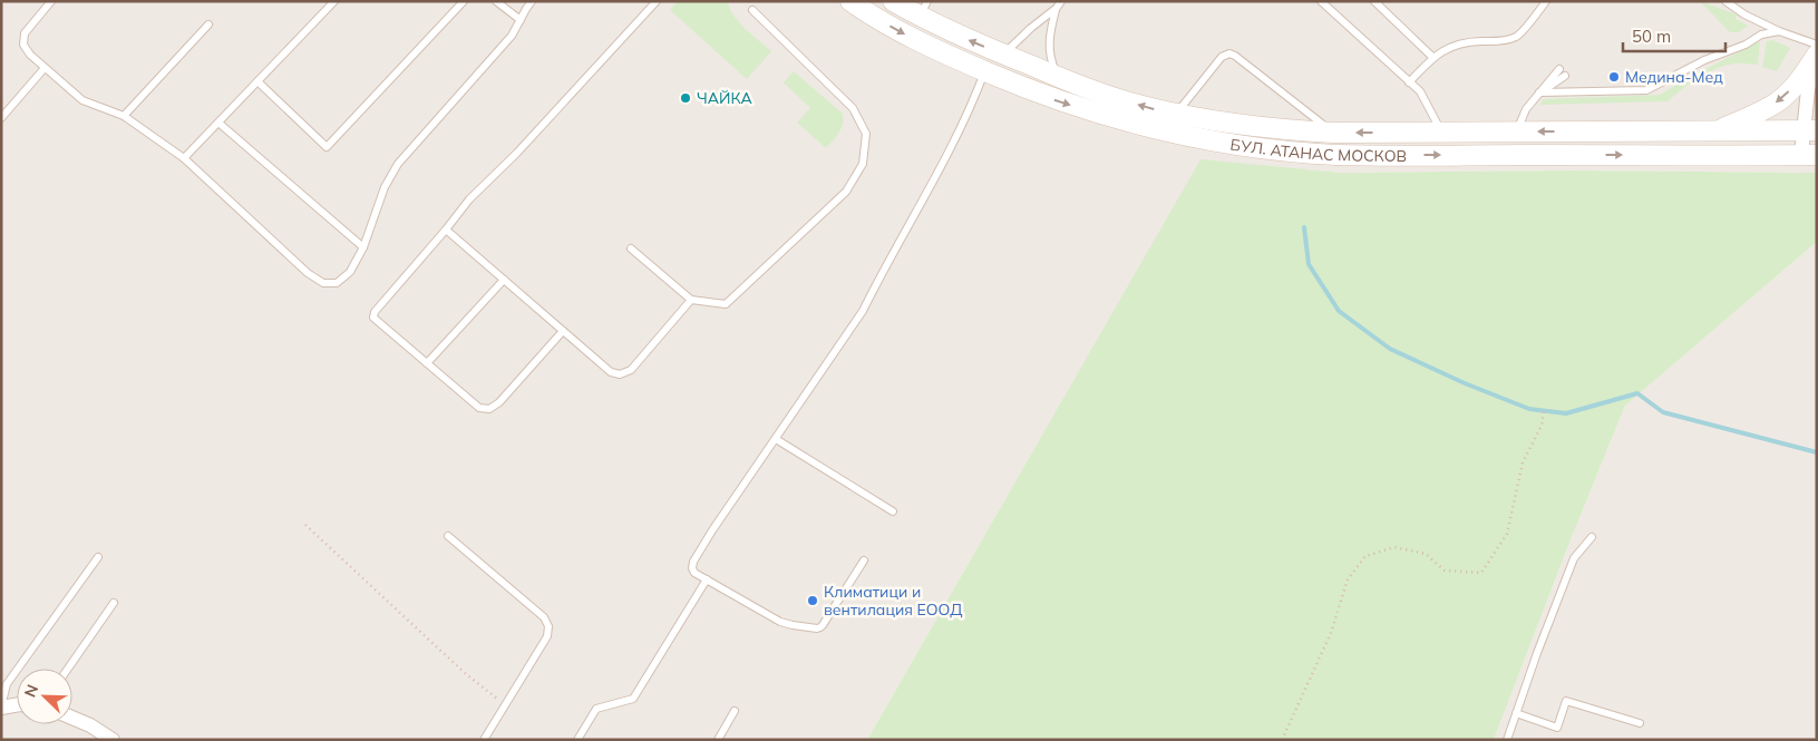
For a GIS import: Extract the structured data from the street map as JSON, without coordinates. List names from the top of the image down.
{
  "streets": {
    "main road": ["БУЛ. АТАНАС МОСКОВ"]
  },
  "places": ["Медина-Мед", "ЧАЙКА", "Климатици и вентилация ЕООД"],
  "scale_bar": "50 m",
  "north": "top left"
}
